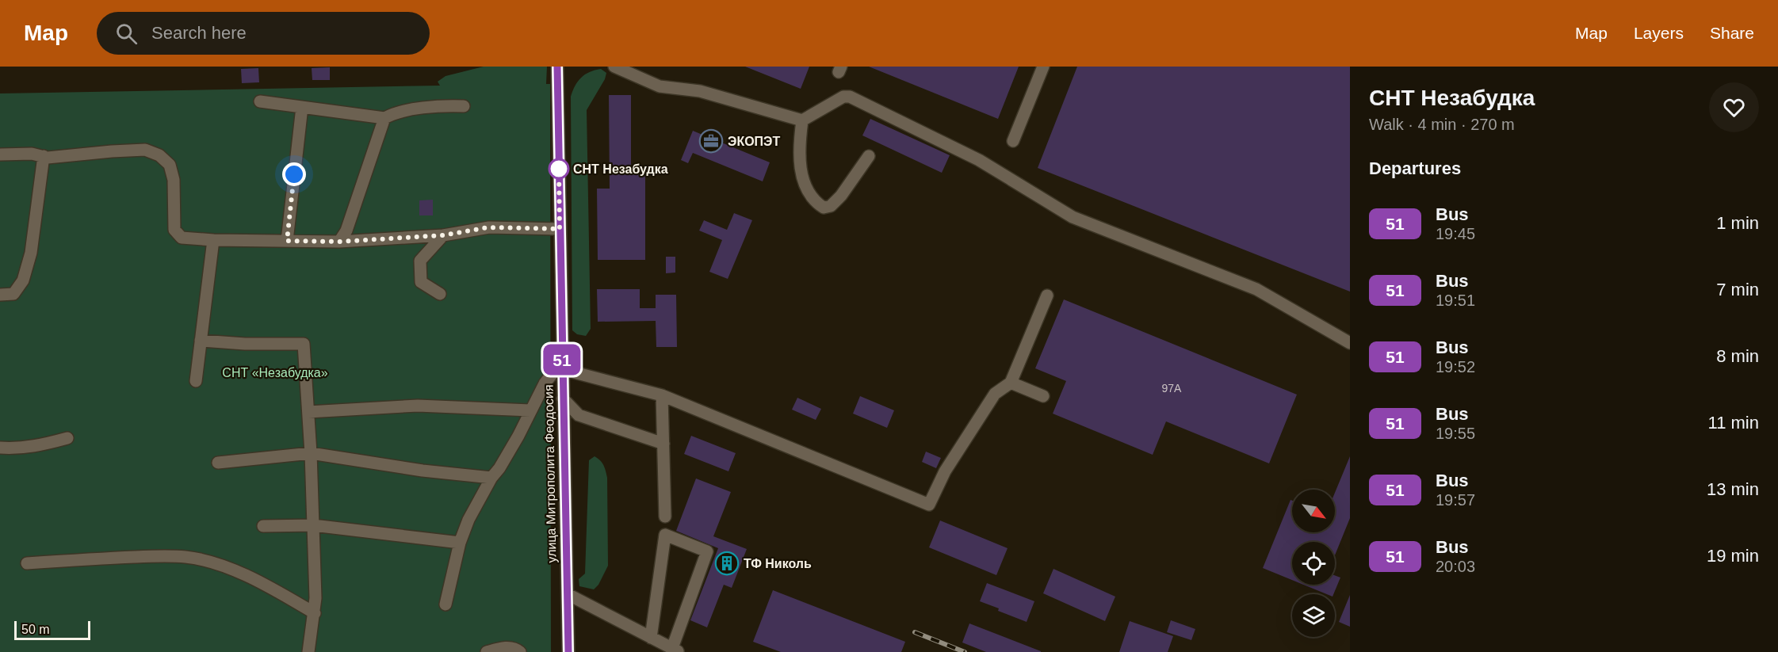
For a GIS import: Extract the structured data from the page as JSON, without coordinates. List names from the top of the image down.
{
  "streets": {
    "street": ["улица Митрополита Феодосия"]
  },
  "parks": ["СНТ «Незабудка»"],
  "places": {
    "office": ["ЭКОПЭТ"],
    "other": ["СНТ Незабудка"],
    "building": ["ТФ Николь"]
  },
  "lines": ["bus line 51"],
  "house_numbers": ["97А"],
  "scale_bar": "50 m",
  "north": "bottom right",
  "page": {
    "header": "Map",
    "search": "Search here",
    "nav": ["Map", "Layers", "Share"],
    "on_map": "51",
    "heading": [
      ["СНТ Незабудка", "Walk · 4 min · 270 m"],
      "Departures"
    ],
    "list": [
      {
        "mark": "51",
        "name": "Bus",
        "note": "19:45",
        "value": "1 min"
      },
      {
        "mark": "51",
        "name": "Bus",
        "note": "19:51",
        "value": "7 min"
      },
      {
        "mark": "51",
        "name": "Bus",
        "note": "19:52",
        "value": "8 min"
      },
      {
        "mark": "51",
        "name": "Bus",
        "note": "19:55",
        "value": "11 min"
      },
      {
        "mark": "51",
        "name": "Bus",
        "note": "19:57",
        "value": "13 min"
      },
      {
        "mark": "51",
        "name": "Bus",
        "note": "20:03",
        "value": "19 min"
      }
    ],
    "scale": "50 m"
  }
}
